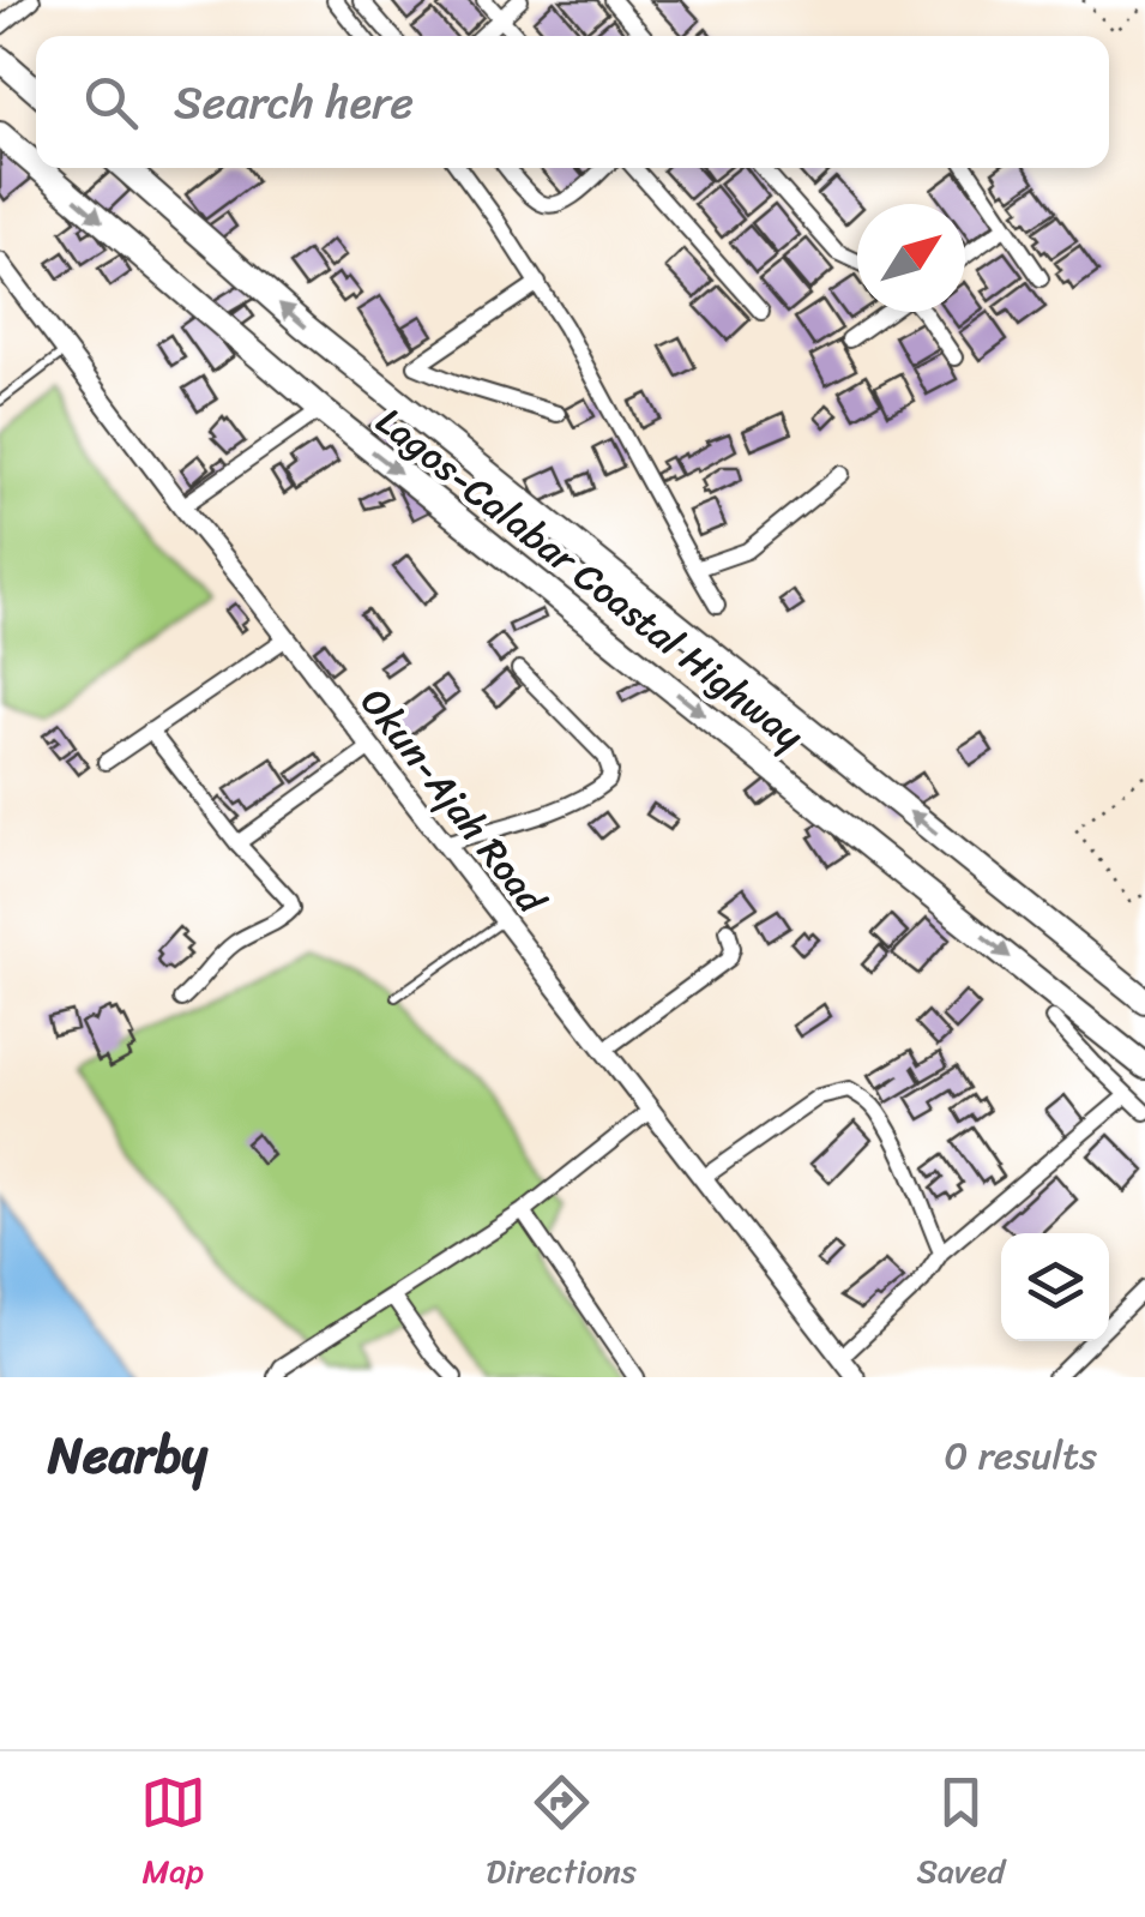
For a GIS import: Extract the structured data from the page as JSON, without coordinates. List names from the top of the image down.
{
  "streets": {
    "highway": ["Lagos-Calabar Coastal Highway"],
    "street": ["Okun-Ajah Road"]
  },
  "north": "top right",
  "page": {
    "search": "Search here",
    "heading": ["Nearby", "0 results"],
    "nav": ["Map", "Directions", "Saved"]
  }
}
